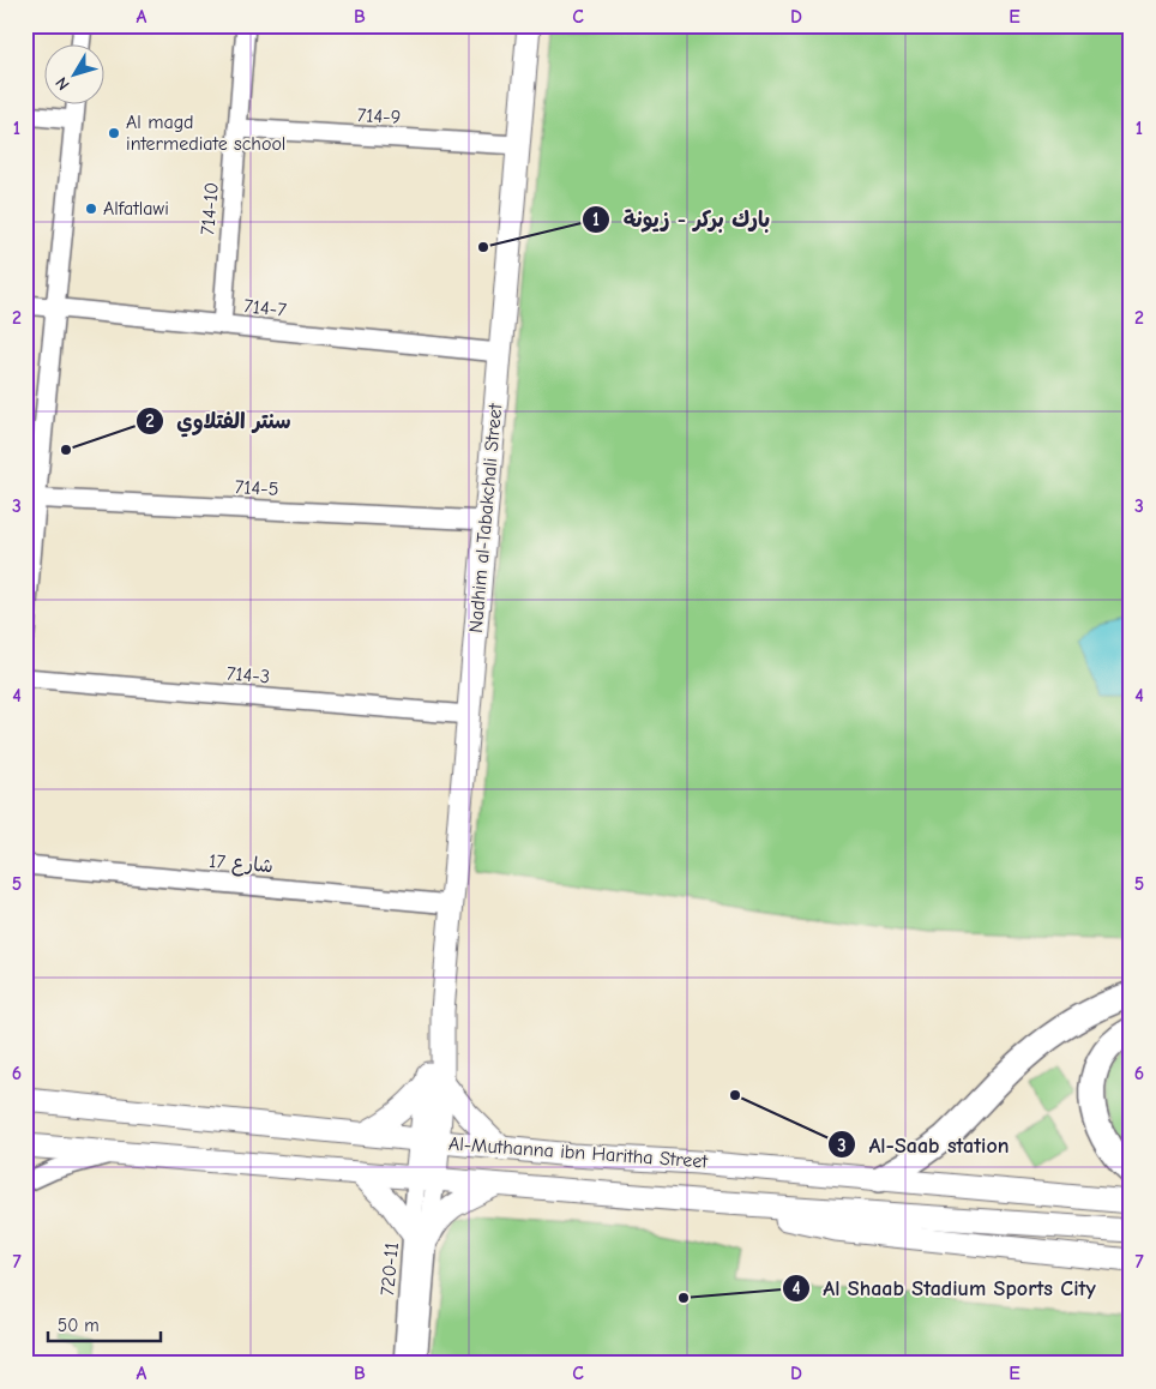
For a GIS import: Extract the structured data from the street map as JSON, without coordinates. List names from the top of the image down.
{
  "streets": {
    "main road": ["Nadhim al-Tabakchali Street", "Al-Muthanna ibn Haritha Street"],
    "street": [
      "714-9",
      "714-10",
      "714-7",
      "714-5",
      "714-3",
      "شارع 17",
      "720-11"
    ]
  },
  "crossings": [
    ["714-9", "714-10"],
    ["714-9", "Nadhim al-Tabakchali Street"],
    ["714-10", "714-7"],
    ["714-7", "Nadhim al-Tabakchali Street"],
    ["714-5", "Nadhim al-Tabakchali Street"],
    ["Nadhim al-Tabakchali Street", "714-3"],
    ["Nadhim al-Tabakchali Street", "شارع 17"],
    ["Nadhim al-Tabakchali Street", "Al-Muthanna ibn Haritha Street"],
    ["Nadhim al-Tabakchali Street", "720-11"],
    ["Al-Muthanna ibn Haritha Street", "720-11"]
  ],
  "places": [
    "Al magd intermediate school",
    "Alfatlawi",
    "بارك بركر - زيونة",
    "سنتر الفتلاوي",
    "Al-Saab station",
    "Al Shaab Stadium Sports City"
  ],
  "scale_bar": "50 m",
  "north": "bottom left",
  "grid": {
    "columns": [
      "A",
      "B",
      "C",
      "D",
      "E"
    ],
    "rows": [
      "1",
      "2",
      "3",
      "4",
      "5",
      "6",
      "7"
    ]
  }
}
